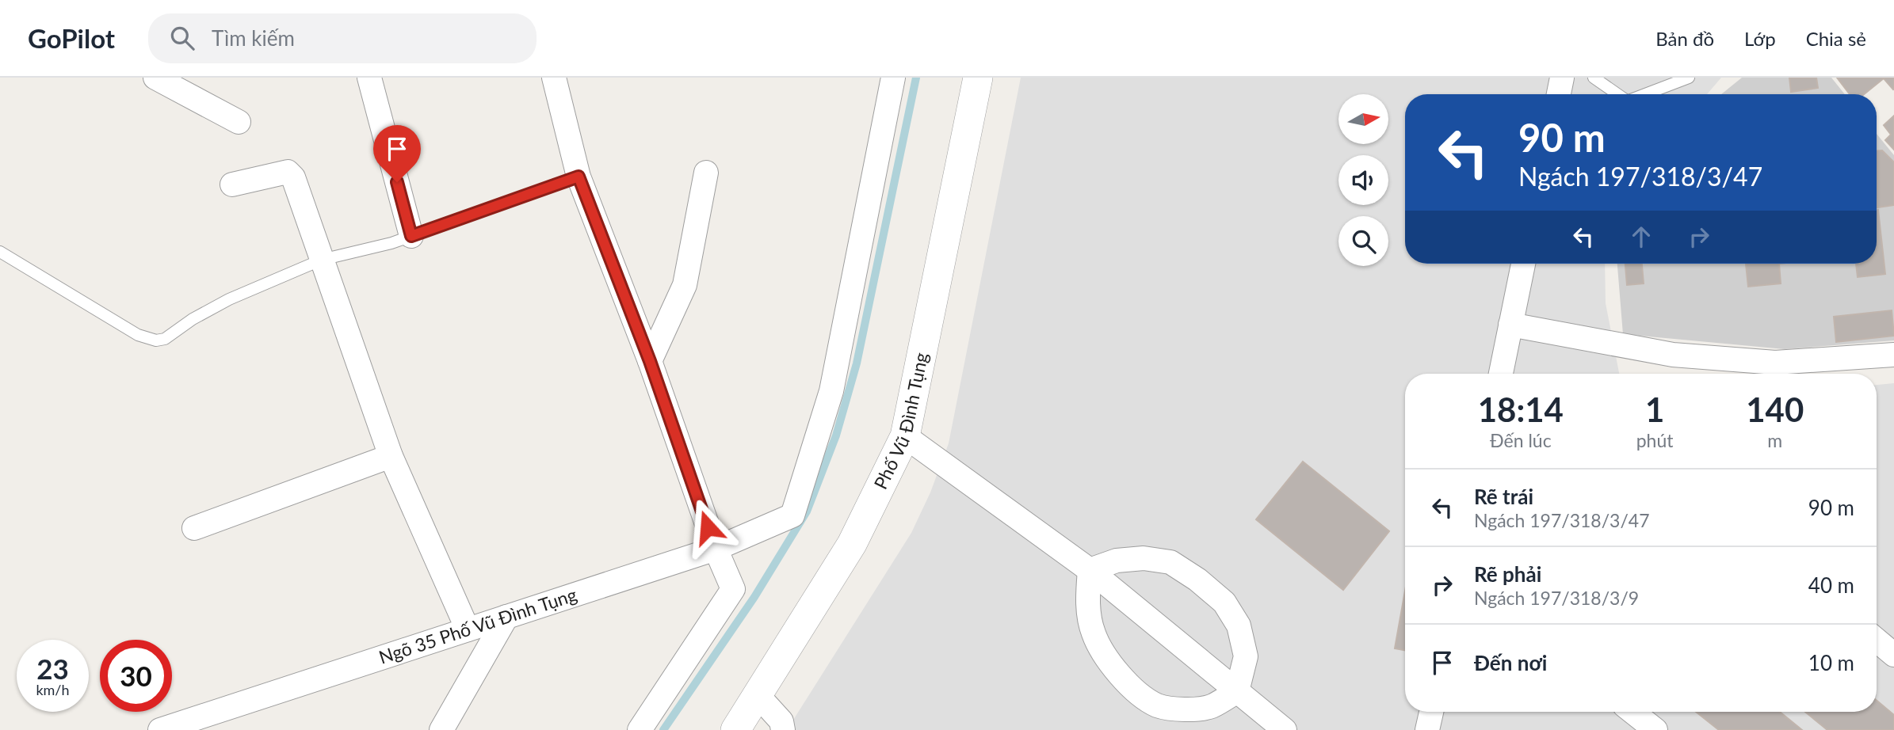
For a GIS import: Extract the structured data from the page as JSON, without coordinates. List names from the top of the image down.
{
  "streets": {
    "street": ["Phố Vũ Đình Tụng", "Ngõ 35 Phố Vũ Đình Tụng"]
  },
  "north": "right",
  "page": {
    "header": "GoPilot",
    "search": "Tìm kiếm",
    "nav": ["Bản đồ", "Lớp", "Chia sẻ"],
    "turn": ["90 m", "Ngách 197/318/3/47"],
    "eta": [
      "18:14",
      "Đến lúc",
      "1",
      "phút",
      "140",
      "m"
    ],
    "list": [
      {
        "name": "Rẽ trái",
        "note": "Ngách 197/318/3/47",
        "value": "90 m"
      },
      {
        "name": "Rẽ phải",
        "note": "Ngách 197/318/3/9",
        "value": "40 m"
      },
      {
        "name": "Đến nơi",
        "value": "10 m"
      }
    ],
    "speed": "23 km/h",
    "limit": "30"
  }
}
